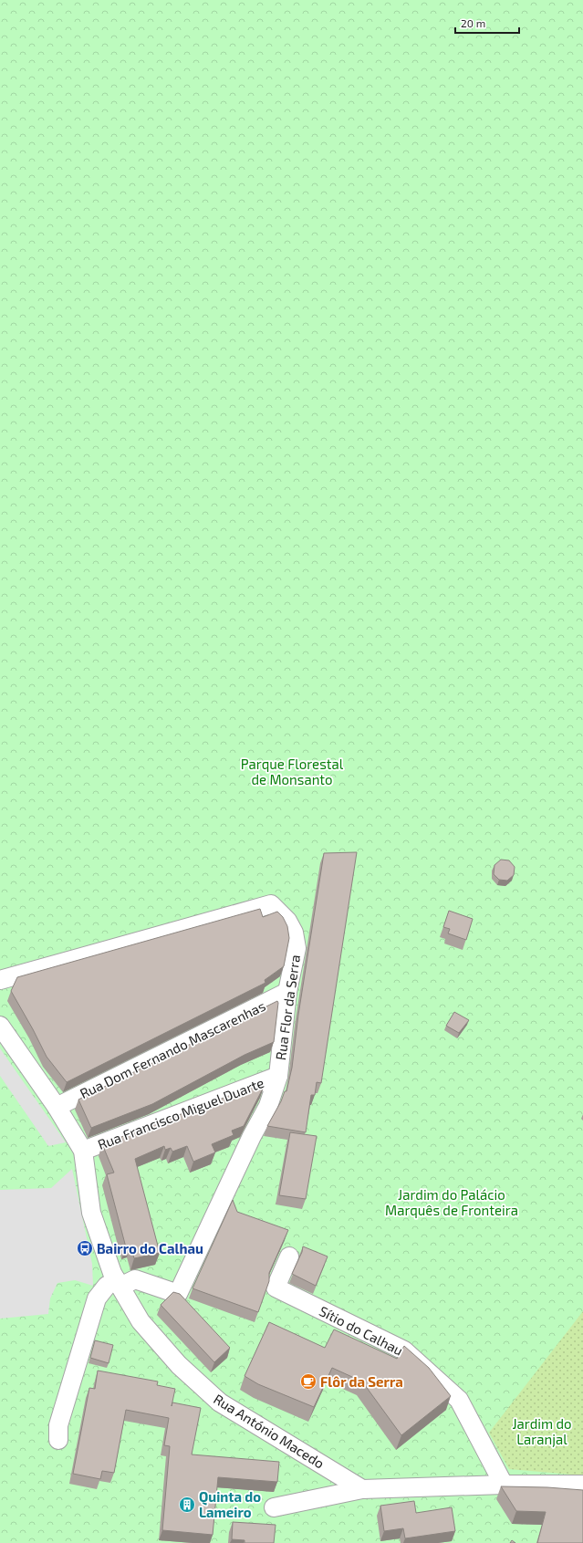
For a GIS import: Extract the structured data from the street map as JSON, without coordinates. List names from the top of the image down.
{
  "streets": {
    "street": [
      "Rua Flor da Serra",
      "Rua Dom Fernando Mascarenhas",
      "Rua Francisco Miguel Duarte",
      "Sítio do Calhau",
      "Rua António Macedo"
    ]
  },
  "crossings": [
    ["Rua Flor da Serra", "Rua Dom Fernando Mascarenhas"],
    ["Rua Flor da Serra", "Rua Francisco Miguel Duarte"],
    ["Rua Flor da Serra", "Rua António Macedo"],
    ["Rua Dom Fernando Mascarenhas", "Rua António Macedo"],
    ["Rua Francisco Miguel Duarte", "Rua António Macedo"]
  ],
  "parks": ["Parque Florestal de Monsanto", "Jardim do Palácio Marquês de Fronteira", "Jardim do Laranjal"],
  "places": {
    "bus stop": ["Bairro do Calhau"],
    "cafe": ["Flôr da Serra"],
    "building": ["Quinta do Lameiro"]
  },
  "scale_bar": "20 m"
}
